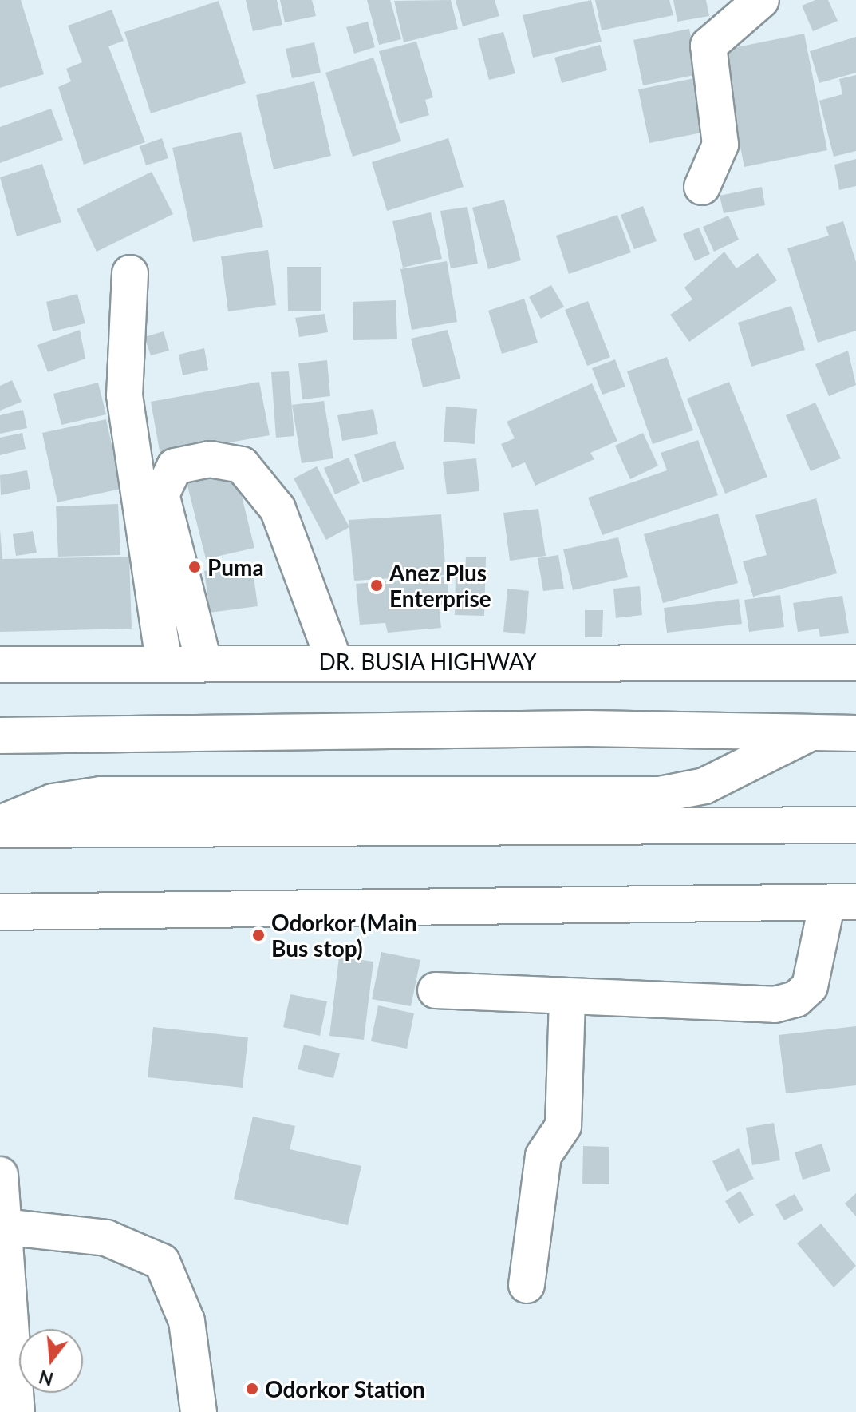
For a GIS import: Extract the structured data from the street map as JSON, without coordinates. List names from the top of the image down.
{
  "streets": {
    "main road": ["DR. BUSIA HIGHWAY"]
  },
  "places": [
    "Puma",
    "Anez Plus Enterprise",
    "Odorkor (Main Bus stop)",
    "Odorkor Station"
  ],
  "north": "bottom"
}
